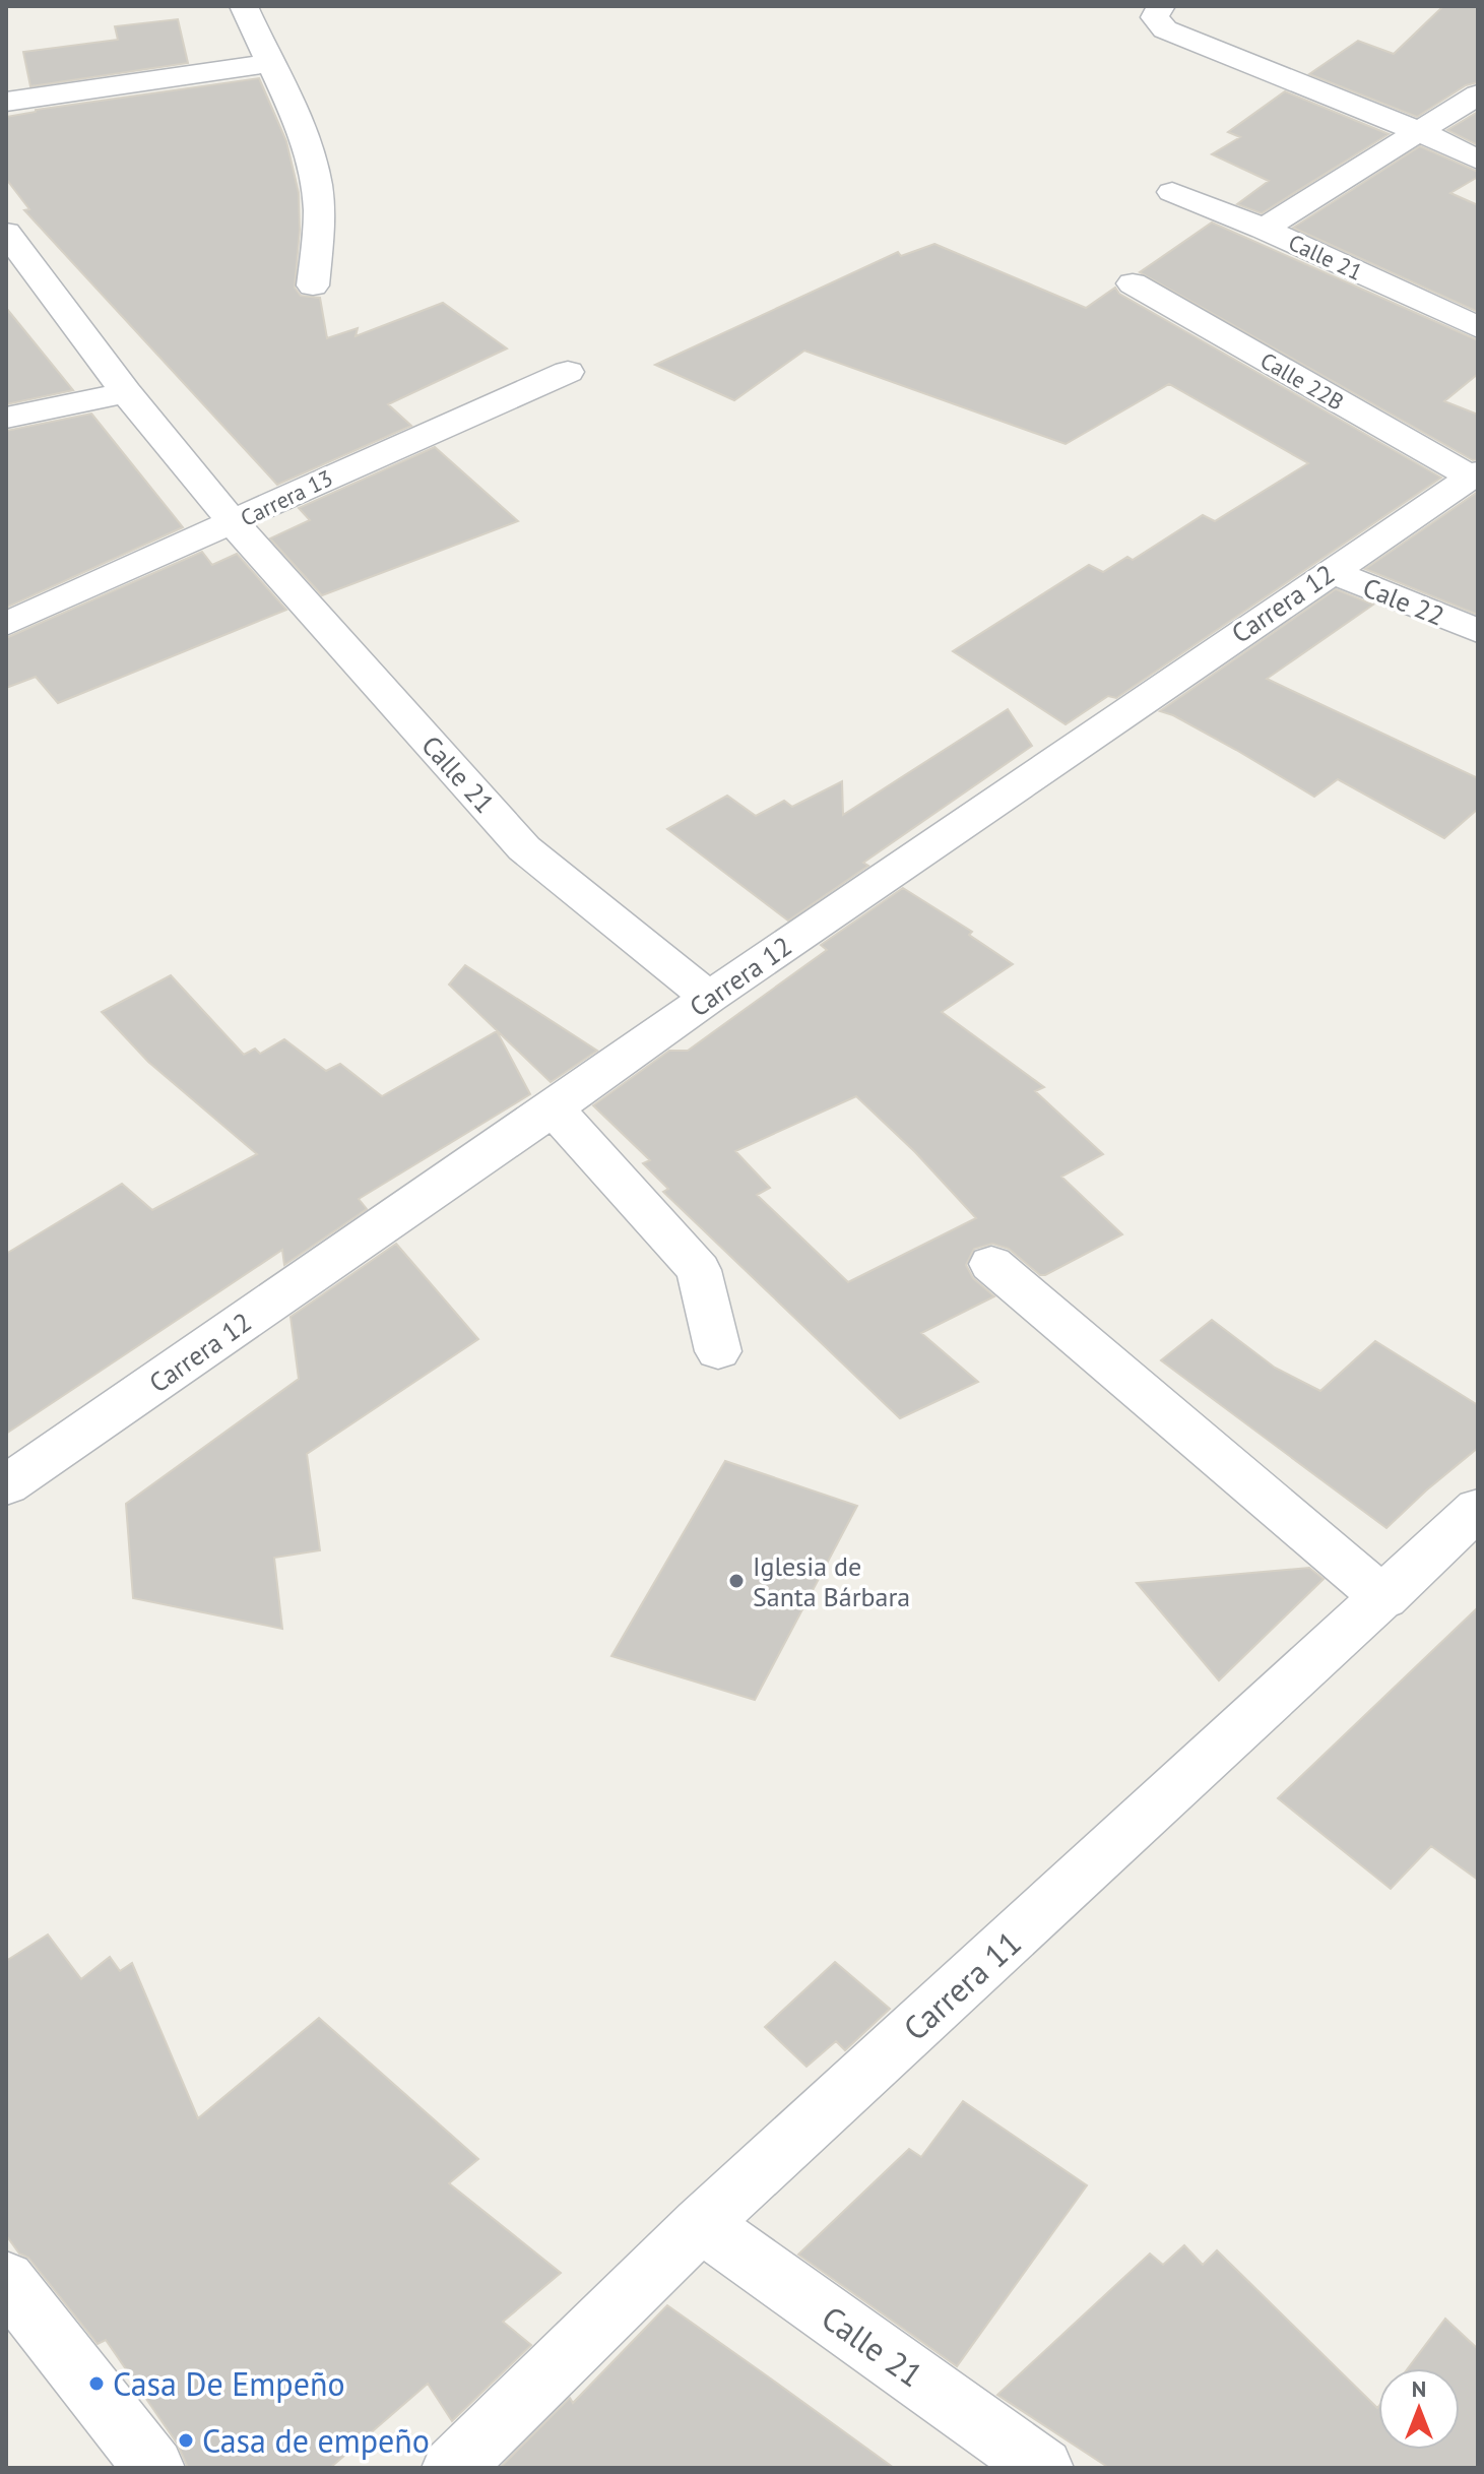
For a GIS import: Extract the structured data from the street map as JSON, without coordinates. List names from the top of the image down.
{
  "streets": {
    "street": [
      "Calle 21",
      "Calle 22B",
      "Carrera 13",
      "Cale 22",
      "Carrera 12",
      "Carrera 11"
    ]
  },
  "crossings": [
    ["Calle 21", "Carrera 13"],
    ["Calle 21", "Carrera 12"],
    ["Calle 21", "Carrera 11"],
    ["Calle 22B", "Carrera 12"],
    ["Cale 22", "Carrera 12"]
  ],
  "places": ["Iglesia de Santa Bárbara", "Casa De Empeño", "Casa de empeño"],
  "north": "top"
}
